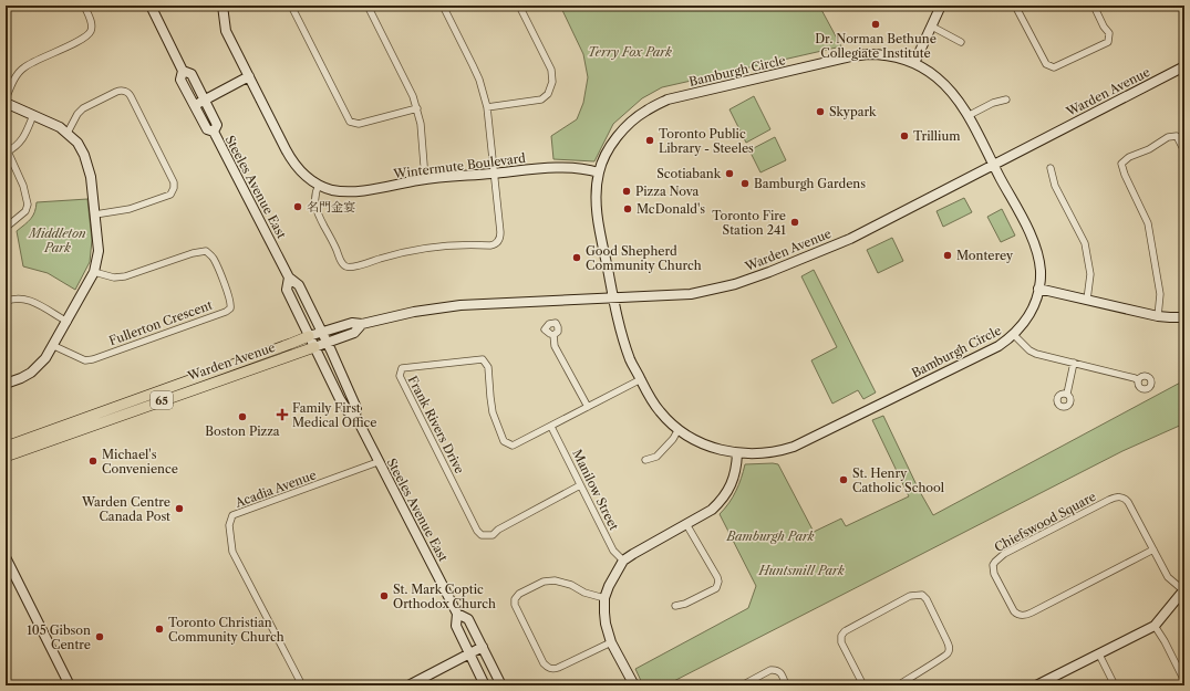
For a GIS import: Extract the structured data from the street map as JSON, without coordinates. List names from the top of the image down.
{
  "streets": {
    "main road": ["Warden Avenue", "65"],
    "street": [
      "Bamburgh Circle",
      "Wintermute Boulevard",
      "Steeles Avenue East",
      "Fullerton Crescent",
      "Frank Rivers Drive",
      "Acadia Avenue",
      "Manilow Street",
      "Chiefswood Square"
    ]
  },
  "crossings": [
    ["Bamburgh Circle", "Warden Avenue"],
    ["Bamburgh Circle", "Wintermute Boulevard"],
    ["Bamburgh Circle", "Frank Rivers Drive"],
    ["Warden Avenue", "Steeles Avenue East"],
    ["Steeles Avenue East", "Acadia Avenue"],
    ["Frank Rivers Drive", "Manilow Street"]
  ],
  "parks": [
    "Terry Fox Park",
    "Middleton Park",
    "Bamburgh Park",
    "Huntsmill Park"
  ],
  "places": {
    "other": [
      "Dr. Norman Bethune Collegiate Institute",
      "Skypark",
      "Trillium",
      "Toronto Public Library - Steeles",
      "Scotiabank",
      "Bamburgh Gardens",
      "Pizza Nova",
      "名門金宴",
      "McDonald's",
      "Toronto Fire Station 241",
      "Monterey",
      "Good Shepherd Community Church",
      "Boston Pizza",
      "Michael's Convenience",
      "St. Henry Catholic School",
      "Warden Centre Canada Post",
      "St. Mark Coptic Orthodox Church",
      "Toronto Christian Community Church",
      "105 Gibson Centre"
    ],
    "health": ["Family First Medical Office"]
  }
}
